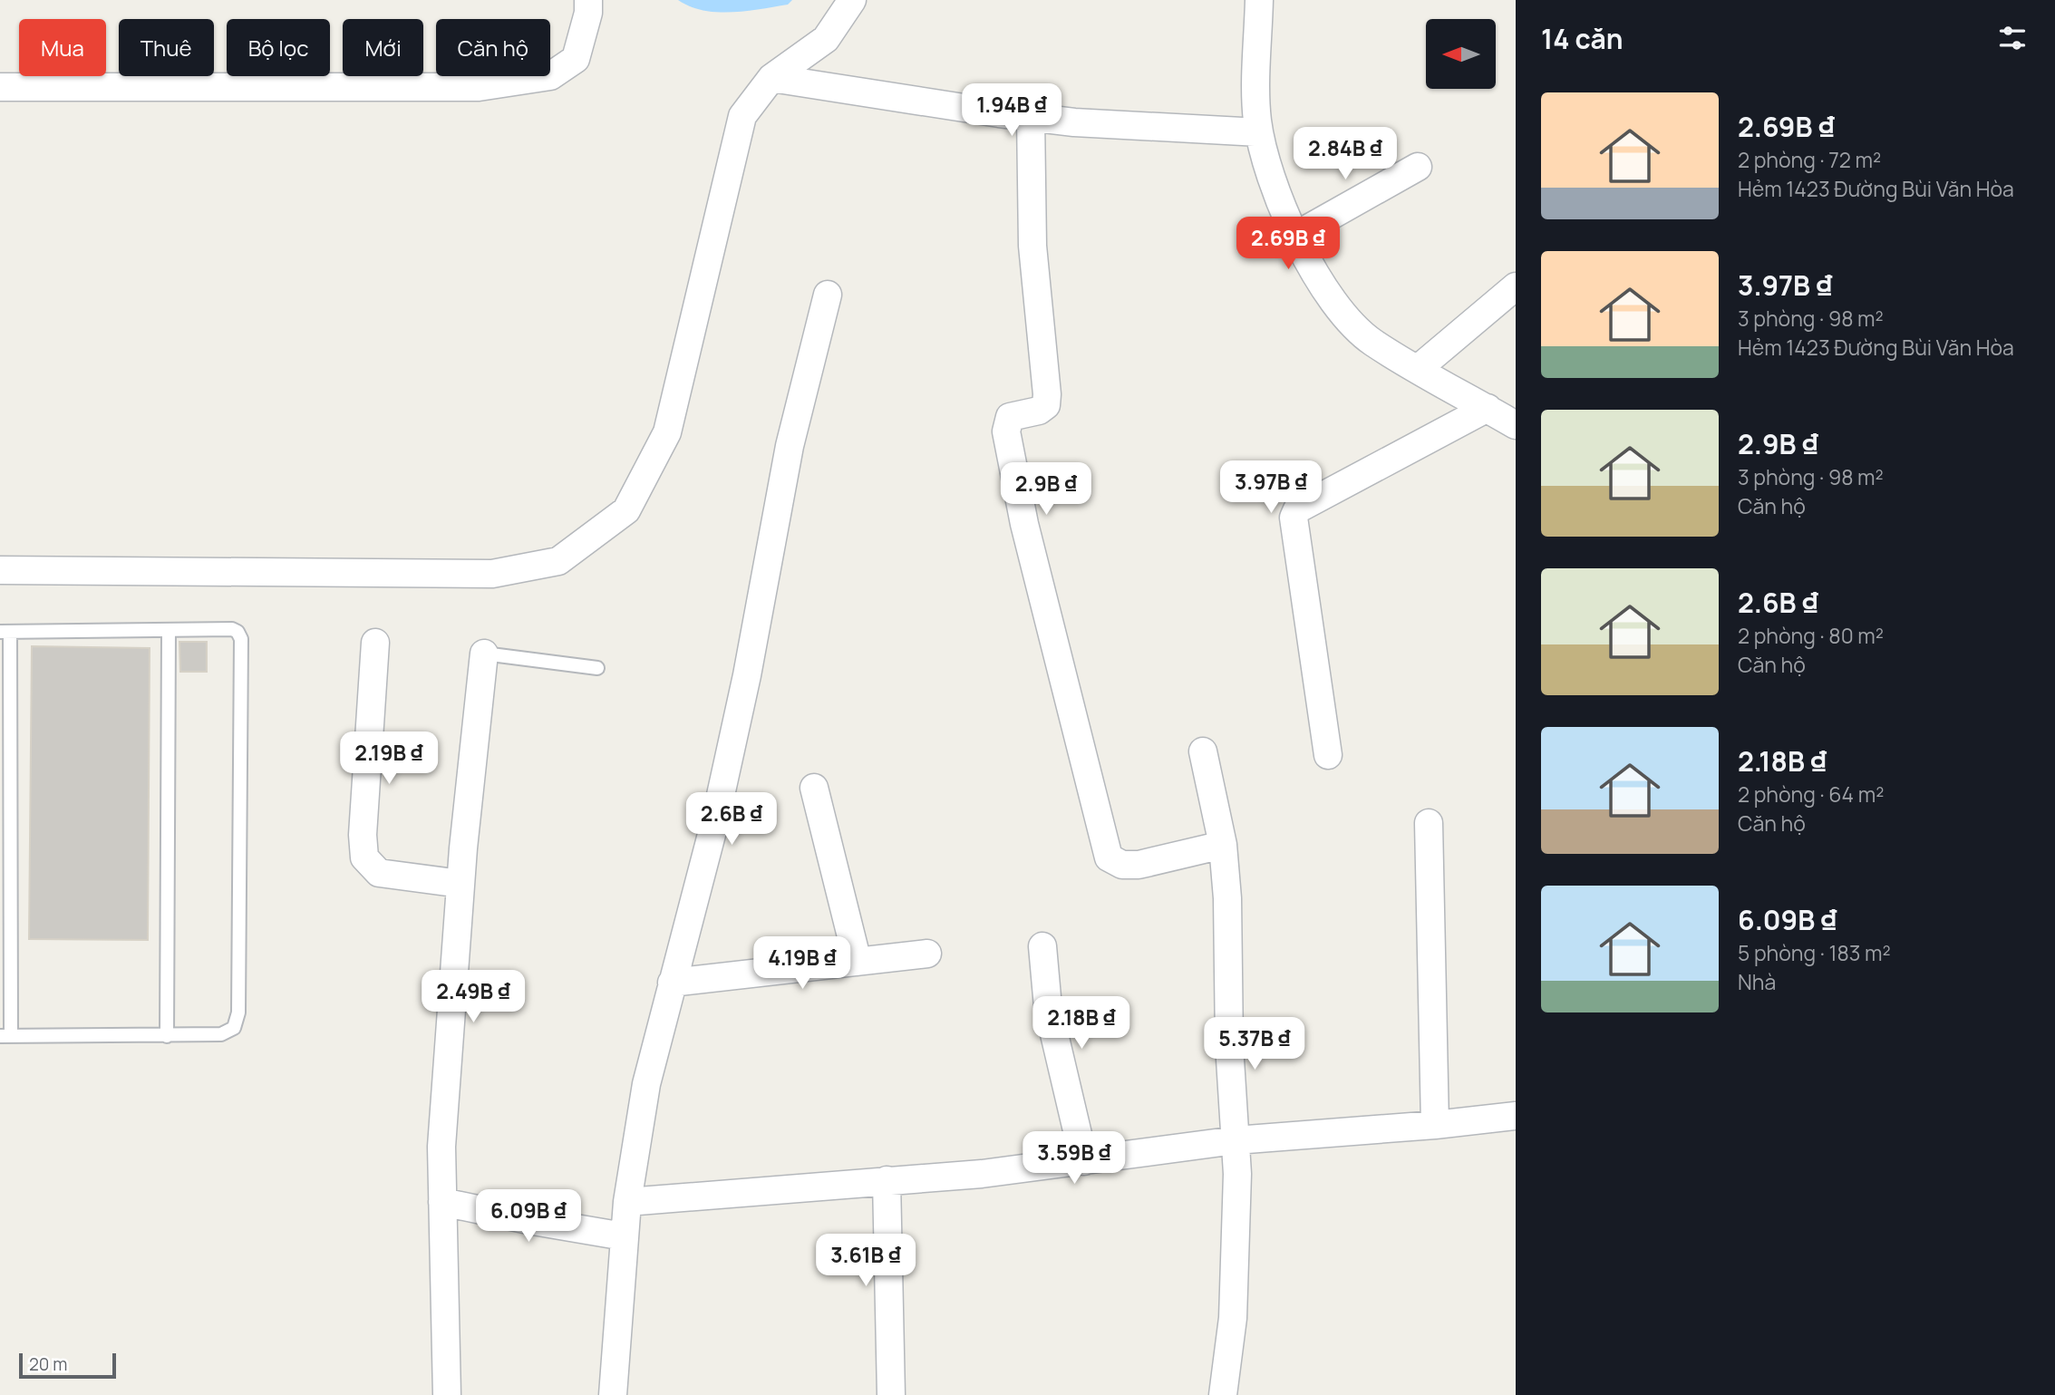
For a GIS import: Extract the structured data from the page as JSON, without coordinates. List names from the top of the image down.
{
  "scale_bar": "20 m",
  "north": "left",
  "page": {
    "heading": "14 căn",
    "chip": [
      "Mua",
      "Thuê",
      "Bộ lọc",
      "Mới",
      "Căn hộ"
    ],
    "list": [
      {
        "name": "2.69B ₫",
        "note": "2 phòng · 72 m² · Hẻm 1423 Đường Bùi Văn Hòa"
      },
      {
        "name": "3.97B ₫",
        "note": "3 phòng · 98 m² · Hẻm 1423 Đường Bùi Văn Hòa"
      },
      {
        "name": "2.9B ₫",
        "note": "3 phòng · 98 m² · Căn hộ"
      },
      {
        "name": "2.6B ₫",
        "note": "2 phòng · 80 m² · Căn hộ"
      },
      {
        "name": "2.18B ₫",
        "note": "2 phòng · 64 m² · Căn hộ"
      },
      {
        "name": "6.09B ₫",
        "note": "5 phòng · 183 m² · Nhà"
      }
    ],
    "price": [
      "1.94B ₫",
      "2.84B ₫",
      "2.69B ₫",
      "3.97B ₫",
      "2.9B ₫",
      "2.19B ₫",
      "2.6B ₫",
      "4.19B ₫",
      "2.49B ₫",
      "2.18B ₫",
      "5.37B ₫",
      "3.59B ₫",
      "6.09B ₫",
      "3.61B ₫"
    ],
    "scale": "20 m"
  }
}
